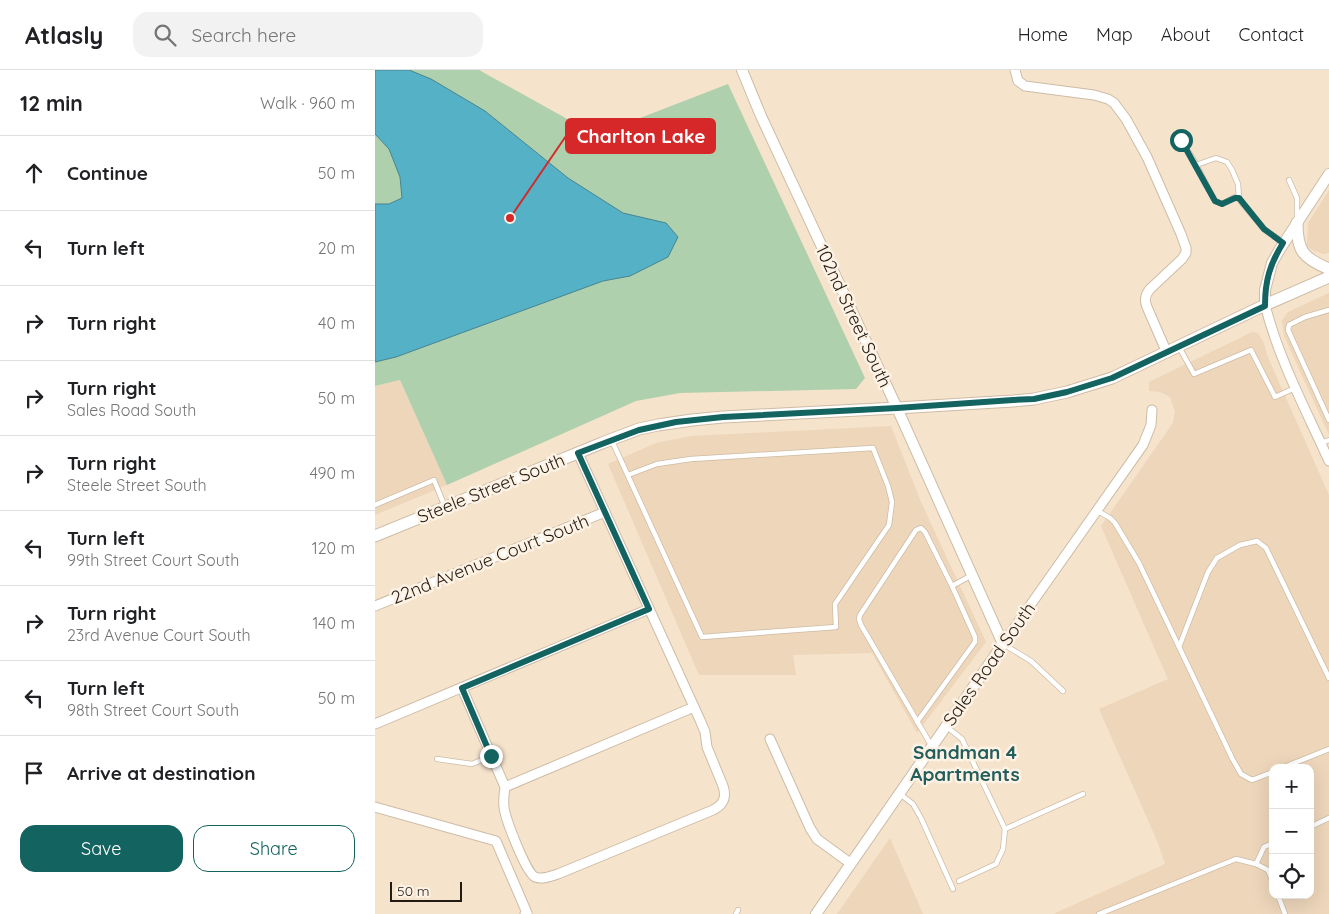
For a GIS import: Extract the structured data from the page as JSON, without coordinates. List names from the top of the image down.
{
  "streets": {
    "main road": ["Steele Street South"],
    "street": ["102nd Street South", "22nd Avenue Court South", "Sales Road South"]
  },
  "crossings": [
    ["102nd Street South", "Steele Street South"],
    ["102nd Street South", "Sales Road South"]
  ],
  "districts": ["Sandman 4 Apartments"],
  "places": ["Charlton Lake"],
  "scale_bar": "50 m",
  "page": {
    "header": "Atlasly",
    "search": "Search here",
    "nav": [
      "Home",
      "Map",
      "About",
      "Contact"
    ],
    "heading": ["12 min", "Walk · 960 m"],
    "list": [
      ["Continue", "50 m"],
      ["Turn left", "20 m"],
      ["Turn right", "40 m"],
      ["Turn right", "Sales Road South", "50 m"],
      ["Turn right", "Steele Street South", "490 m"],
      ["Turn left", "99th Street Court South", "120 m"],
      ["Turn right", "23rd Avenue Court South", "140 m"],
      ["Turn left", "98th Street Court South", "50 m"],
      "Arrive at destination"
    ],
    "map_buttons": ["+", "−"],
    "buttons": ["Save", "Share"],
    "scale": "50 m"
  }
}
